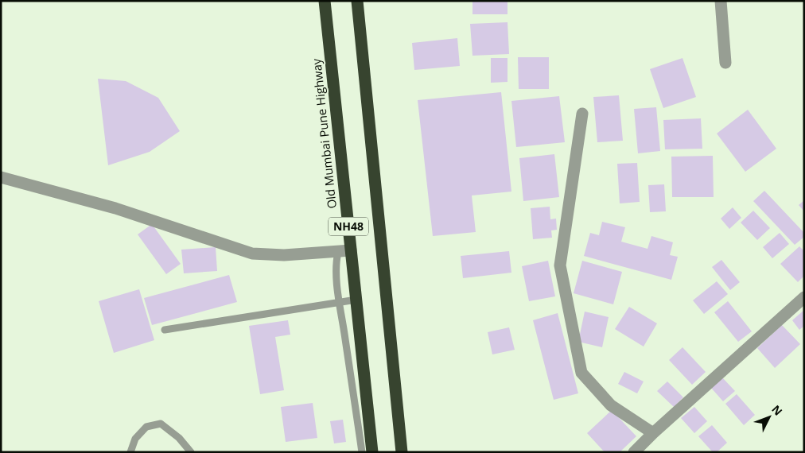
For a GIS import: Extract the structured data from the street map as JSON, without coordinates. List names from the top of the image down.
{
  "streets": {
    "highway": ["Old Mumbai Pune Highway", "NH48"]
  },
  "north": "top right"
}
